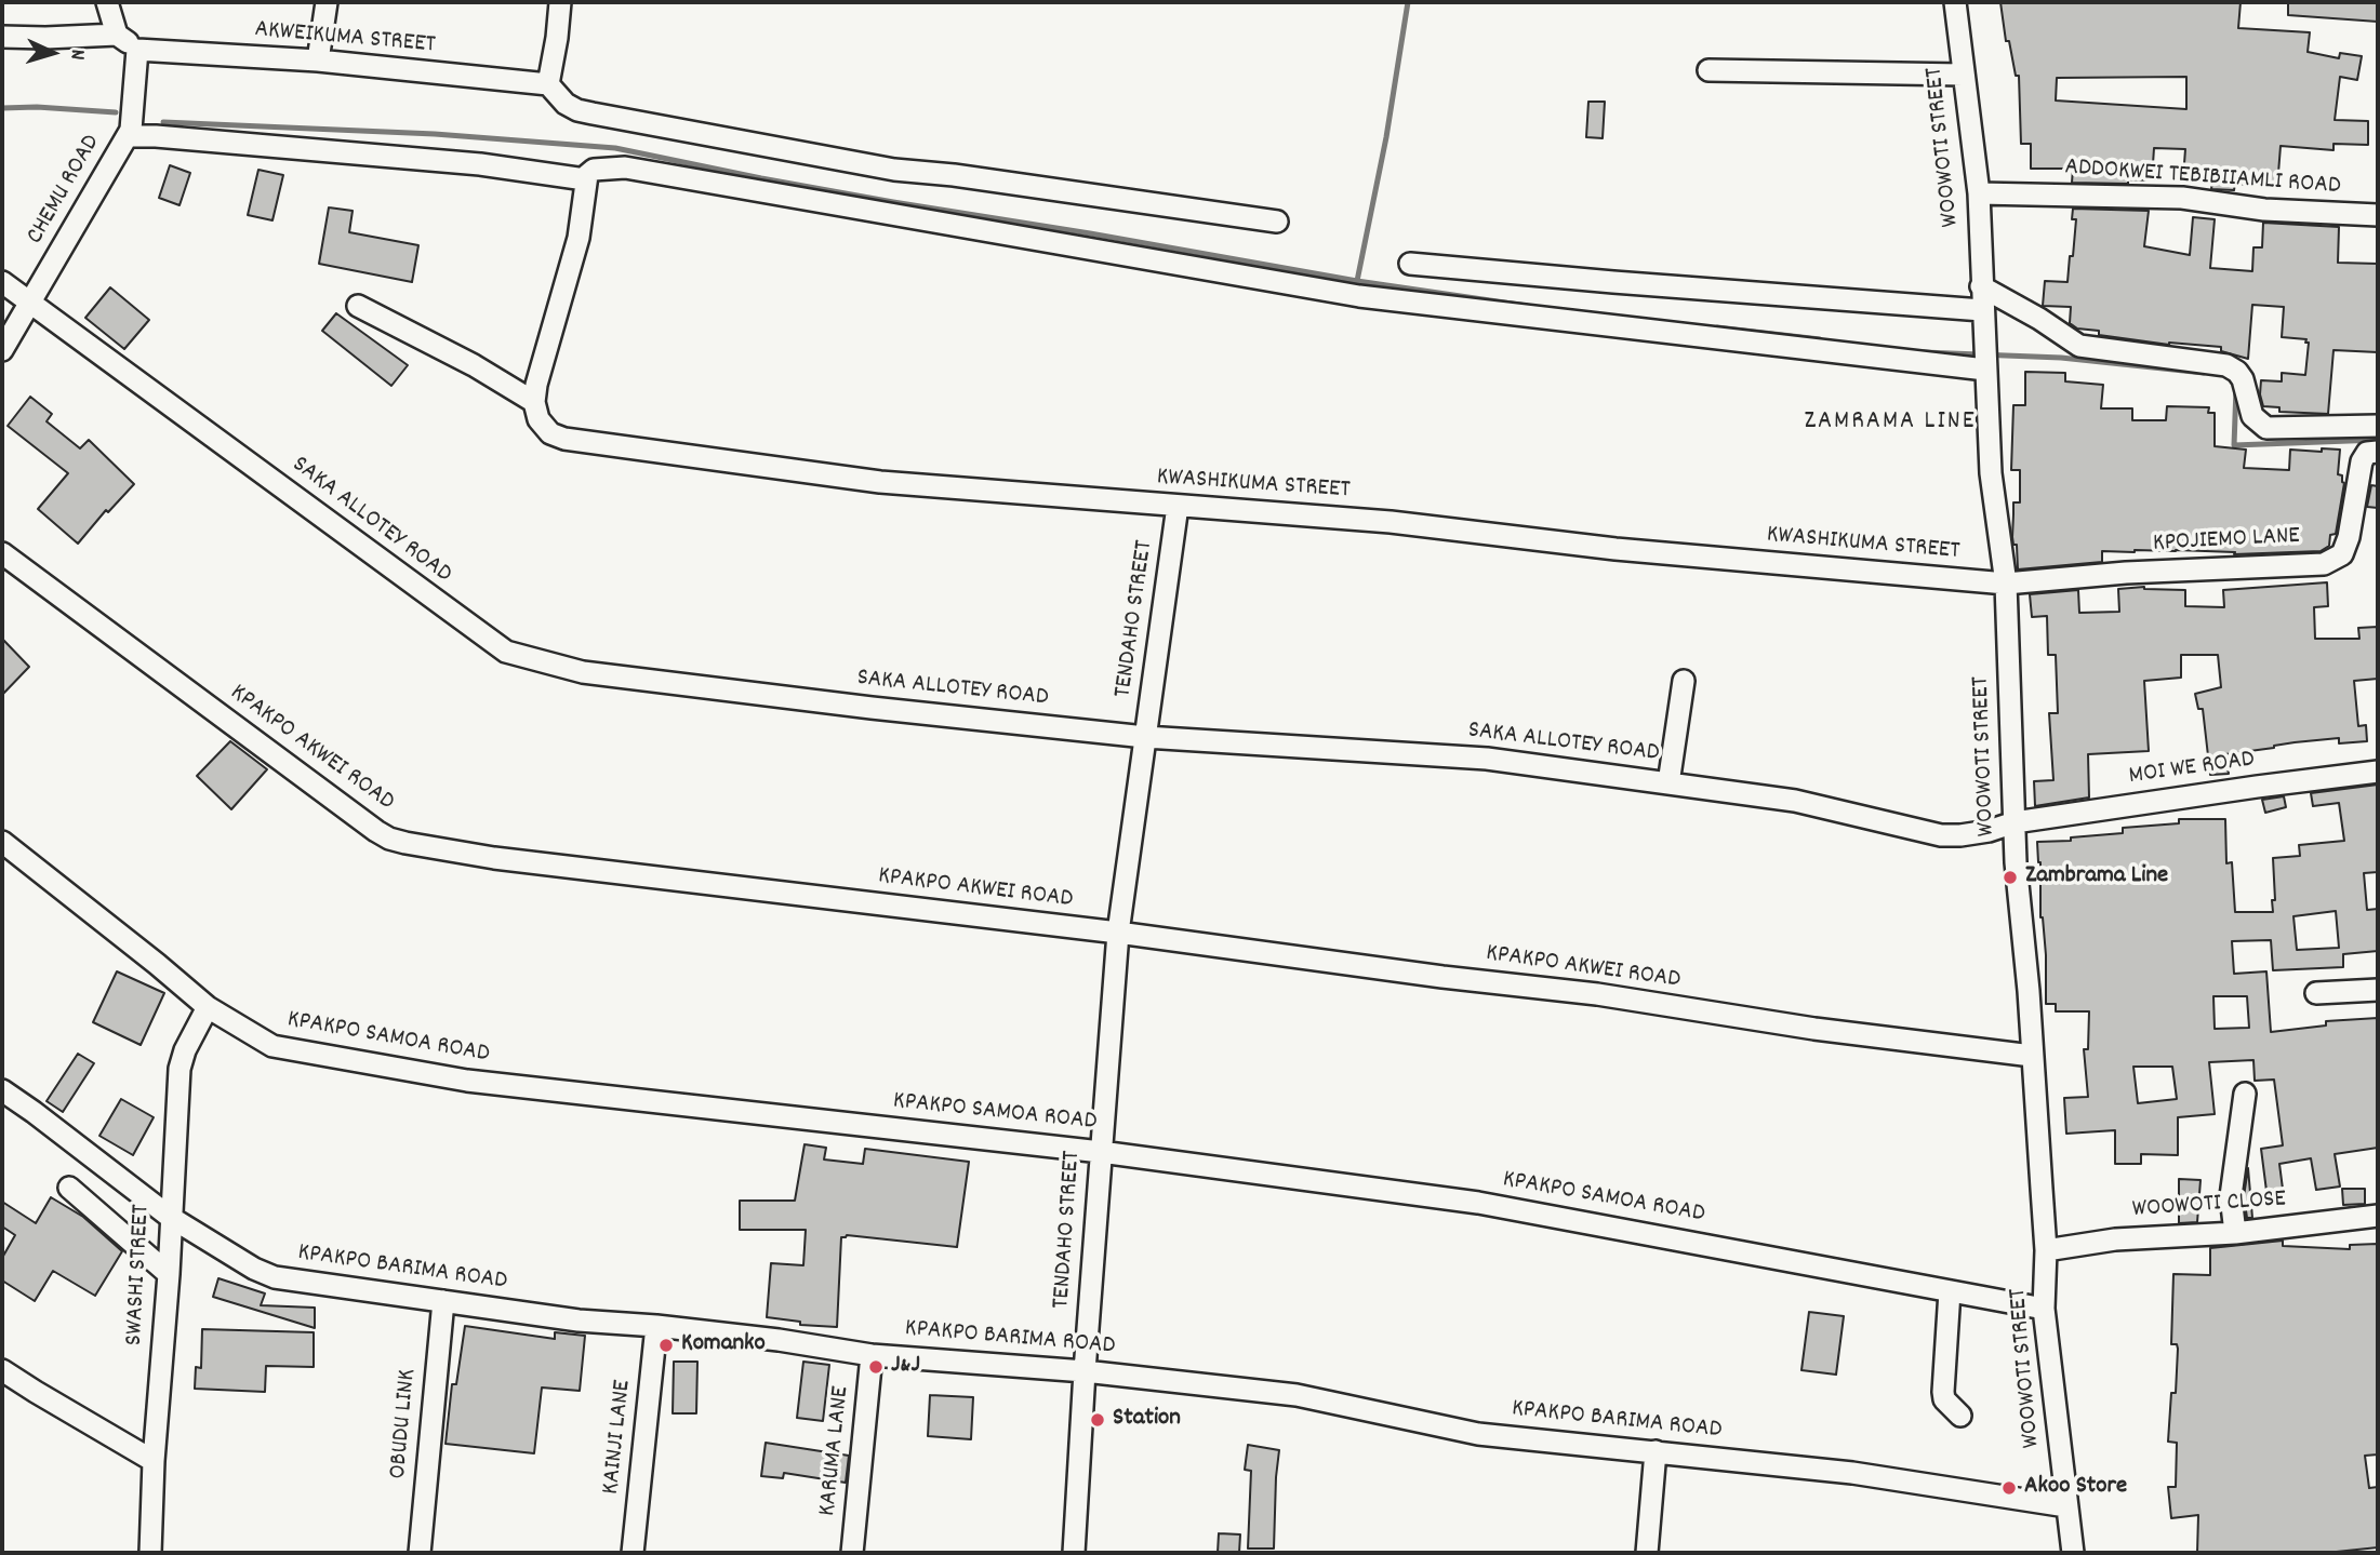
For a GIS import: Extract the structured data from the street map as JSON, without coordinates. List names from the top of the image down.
{
  "streets": {
    "street": [
      "AKWEIKUMA STREET",
      "WOOWOTI STREET",
      "ADDOKWEI TEBIBIIAMLI ROAD",
      "CHEMU ROAD",
      "KWASHIKUMA STREET",
      "SAKA ALLOTEY ROAD",
      "KPOJIEMO LANE",
      "TENDAHO STREET",
      "KPAKPO AKWEI ROAD",
      "MOI WE ROAD",
      "KPAKPO SAMOA ROAD",
      "WOOWOTI CLOSE",
      "KPAKPO BARIMA ROAD",
      "SWASHI STREET",
      "OBUDU LINK",
      "KAINJI LANE",
      "KARUMA LANE"
    ]
  },
  "crossings": [
    ["AKWEIKUMA STREET", "CHEMU ROAD"],
    ["WOOWOTI STREET", "ADDOKWEI TEBIBIIAMLI ROAD"],
    ["WOOWOTI STREET", "KWASHIKUMA STREET"],
    ["WOOWOTI STREET", "SAKA ALLOTEY ROAD"],
    ["WOOWOTI STREET", "KPOJIEMO LANE"],
    ["WOOWOTI STREET", "KPAKPO AKWEI ROAD"],
    ["WOOWOTI STREET", "MOI WE ROAD"],
    ["WOOWOTI STREET", "KPAKPO SAMOA ROAD"],
    ["WOOWOTI STREET", "WOOWOTI CLOSE"],
    ["WOOWOTI STREET", "KPAKPO BARIMA ROAD"],
    ["CHEMU ROAD", "SAKA ALLOTEY ROAD"],
    ["KWASHIKUMA STREET", "KPOJIEMO LANE"],
    ["KWASHIKUMA STREET", "TENDAHO STREET"],
    ["SAKA ALLOTEY ROAD", "TENDAHO STREET"],
    ["SAKA ALLOTEY ROAD", "MOI WE ROAD"],
    ["TENDAHO STREET", "KPAKPO AKWEI ROAD"],
    ["TENDAHO STREET", "KPAKPO SAMOA ROAD"],
    ["TENDAHO STREET", "KPAKPO BARIMA ROAD"],
    ["KPAKPO SAMOA ROAD", "SWASHI STREET"],
    ["KPAKPO BARIMA ROAD", "SWASHI STREET"],
    ["KPAKPO BARIMA ROAD", "OBUDU LINK"],
    ["KPAKPO BARIMA ROAD", "KAINJI LANE"],
    ["KPAKPO BARIMA ROAD", "KARUMA LANE"]
  ],
  "districts": ["ZAMRAMA LINE"],
  "places": [
    "Zambrama Line",
    "Komanko",
    "J&J",
    "Station",
    "Akoo Store"
  ],
  "north": "right"
}
